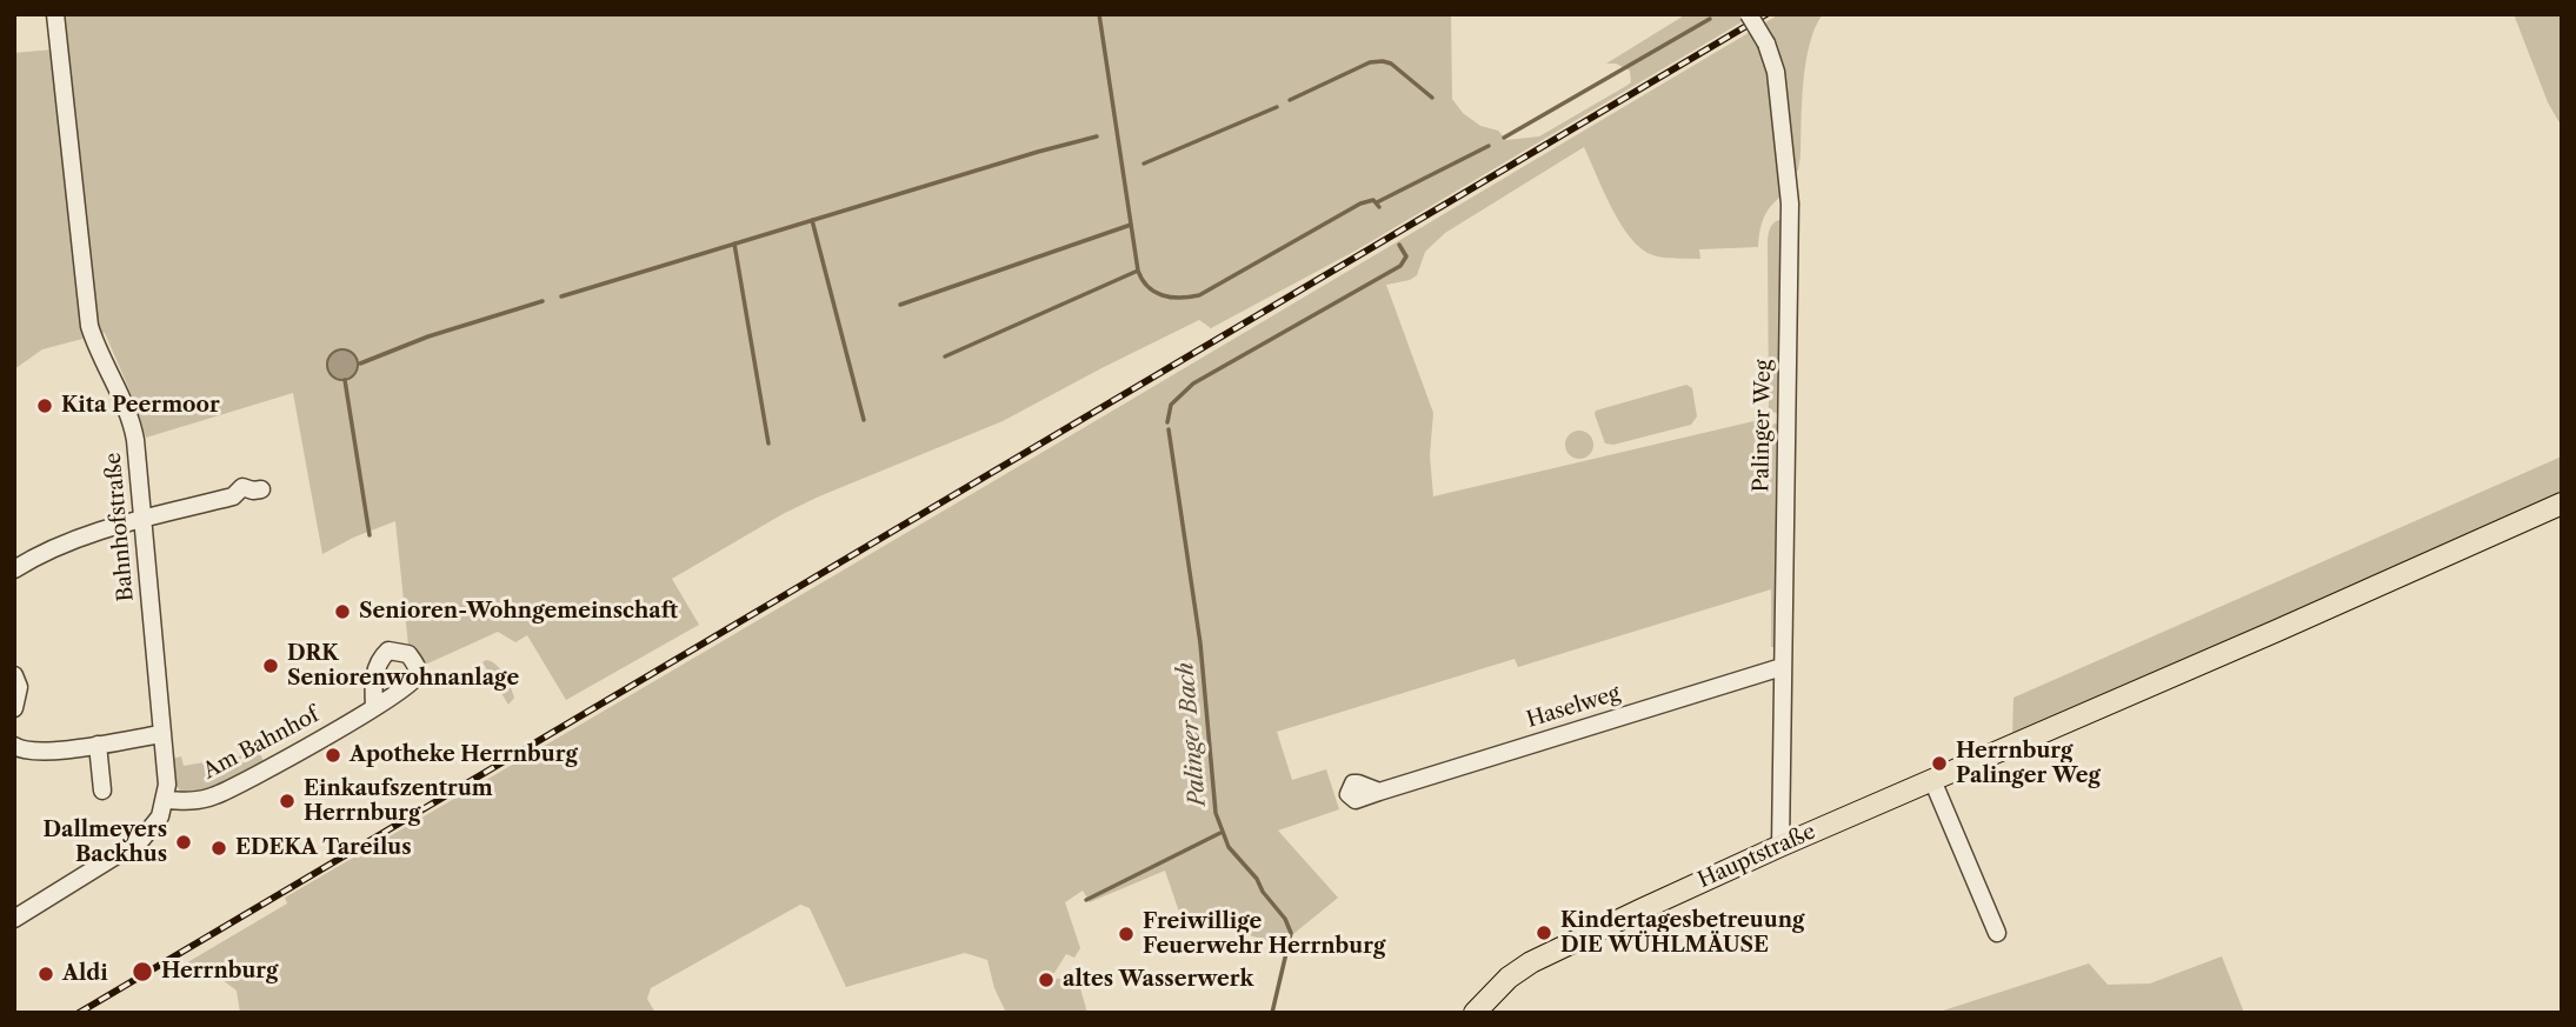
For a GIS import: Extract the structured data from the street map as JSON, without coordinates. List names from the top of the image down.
{
  "streets": {
    "main road": ["Hauptstraße"],
    "street": [
      "Palinger Weg",
      "Bahnhofstraße",
      "Haselweg",
      "Am Bahnhof"
    ]
  },
  "crossings": [
    ["Palinger Weg", "Haselweg"],
    ["Palinger Weg", "Hauptstraße"],
    ["Bahnhofstraße", "Am Bahnhof"]
  ],
  "water": ["Palinger Bach"],
  "places": [
    "Kita Peermoor",
    "Senioren-Wohngemeinschaft",
    "DRK Seniorenwohnanlage",
    "Apotheke Herrnburg",
    "Herrnburg Palinger Weg",
    "Einkaufszentrum Herrnburg",
    "Dallmeyers Backhus",
    "EDEKA Tareilus",
    "Kindertagesbetreuung DIE WÜHLMÄUSE",
    "Freiwillige Feuerwehr Herrnburg",
    "Herrnburg",
    "Aldi",
    "altes Wasserwerk"
  ]
}
